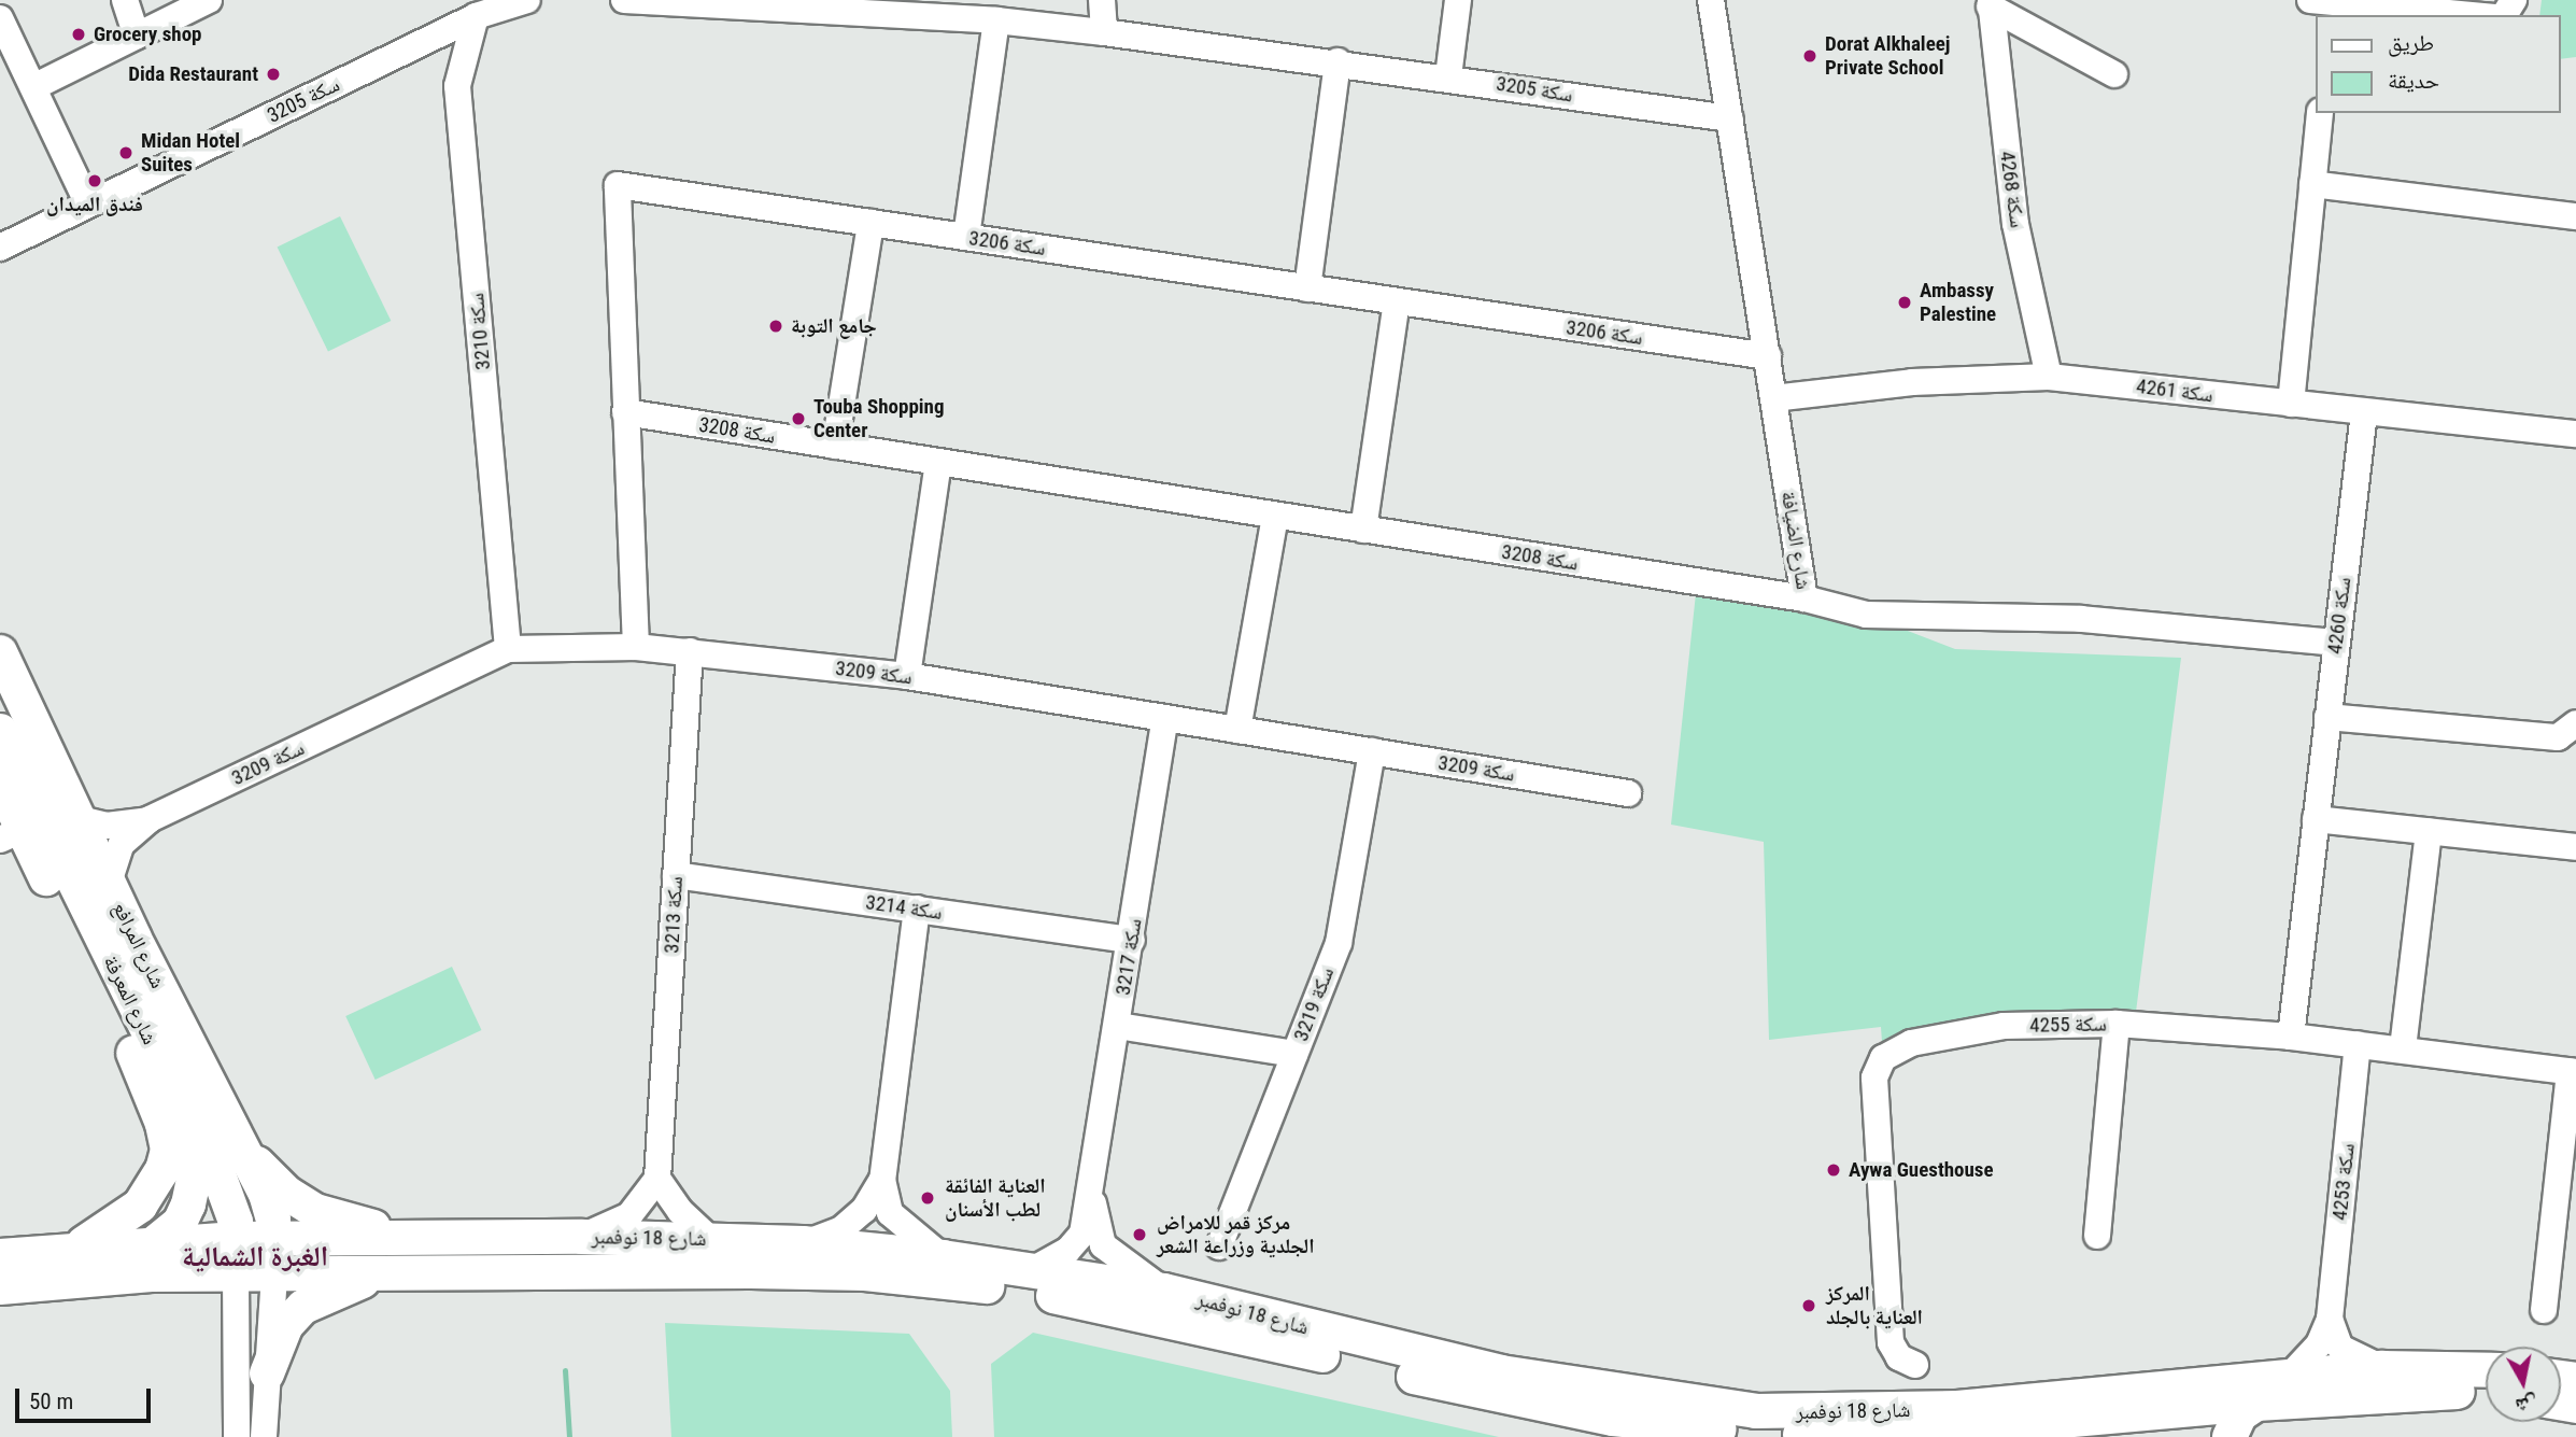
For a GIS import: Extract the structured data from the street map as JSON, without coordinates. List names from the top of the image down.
{
  "streets": {
    "main road": ["شارع المرافع", "شارع المعرفة", "شارع 18 نوفمبر"],
    "street": [
      "سكة 3205",
      "سكة 4268",
      "سكة 3206",
      "سكة 3210",
      "سكة 4261",
      "سكة 3208",
      "شارع الضيافة",
      "سكة 4260",
      "سكة 3209",
      "سكة 3214",
      "سكة 3213",
      "سكة 3217",
      "سكة 3219",
      "سكة 4255",
      "سكة 4253"
    ]
  },
  "crossings": [
    ["سكة 3205", "سكة 3210"],
    ["سكة 3205", "شارع الضيافة"],
    ["سكة 4268", "سكة 4261"],
    ["سكة 3206", "سكة 3208"],
    ["سكة 3206", "شارع الضيافة"],
    ["سكة 3210", "سكة 3209"],
    ["سكة 4261", "شارع الضيافة"],
    ["سكة 4261", "سكة 4260"],
    ["سكة 3208", "شارع الضيافة"],
    ["شارع الضيافة", "سكة 4260"],
    ["سكة 4260", "سكة 4255"],
    ["سكة 3209", "سكة 3213"],
    ["سكة 3209", "شارع المرافع"],
    ["سكة 3209", "سكة 3217"],
    ["سكة 3209", "سكة 3219"],
    ["سكة 3214", "سكة 3213"],
    ["سكة 3214", "سكة 3217"],
    ["شارع المرافع", "شارع 18 نوفمبر"],
    ["سكة 3217", "شارع 18 نوفمبر"],
    ["شارع المعرفة", "شارع 18 نوفمبر"],
    ["سكة 4255", "سكة 4253"],
    ["سكة 4253", "شارع 18 نوفمبر"]
  ],
  "districts": ["الغبرة الشمالية"],
  "places": [
    "Grocery shop",
    "Dorat Alkhaleej Private School",
    "Dida Restaurant",
    "Midan Hotel Suites",
    "فندق الميدان",
    "Ambassy Palestine",
    "جامع التوبة",
    "Touba Shopping Center",
    "Aywa Guesthouse",
    "العناية الفائقة لطب الأسنان",
    "مركز قمر للامراض الجلدية وزراعة الشعر",
    "المركز العناية بالجلد"
  ],
  "legend": ["طريق", "حديقة"],
  "scale_bar": "50 m",
  "north": "bottom"
}
